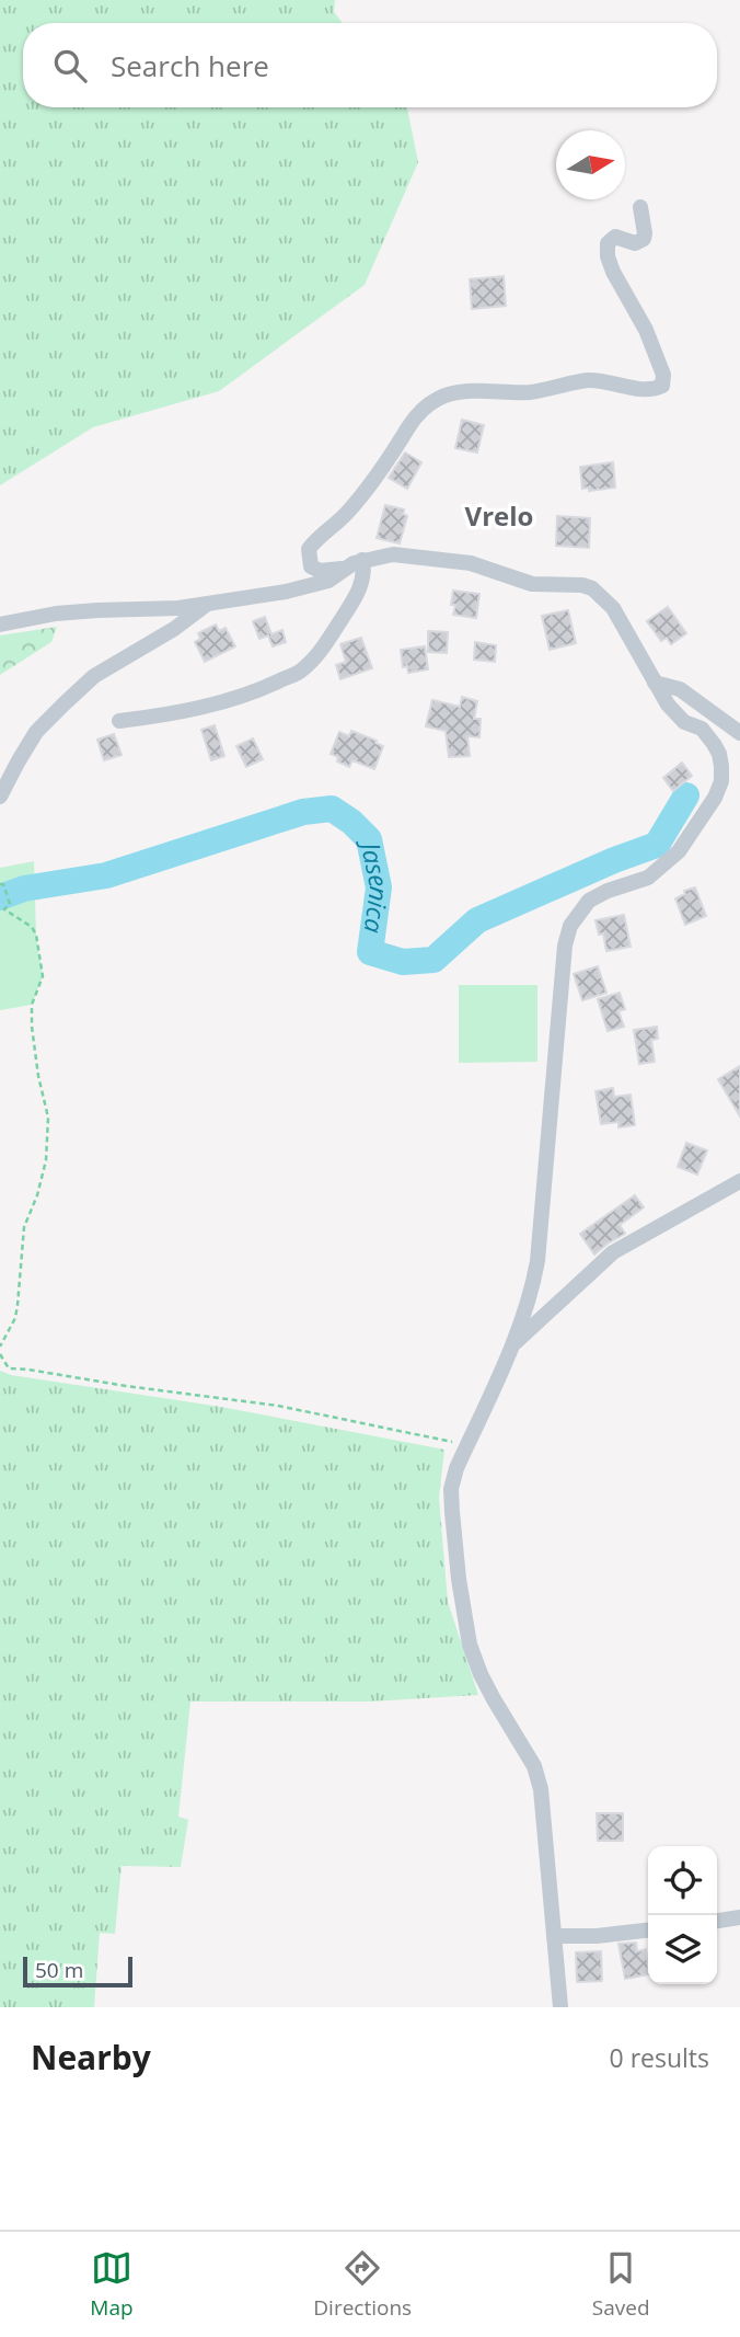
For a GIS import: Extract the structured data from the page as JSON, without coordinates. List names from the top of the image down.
{
  "districts": ["Vrelo"],
  "water": ["Jasenica"],
  "scale_bar": "50 m",
  "north": "right",
  "page": {
    "search": "Search here",
    "scale": "50 m",
    "heading": ["Nearby", "0 results"],
    "nav": ["Map", "Directions", "Saved"]
  }
}
